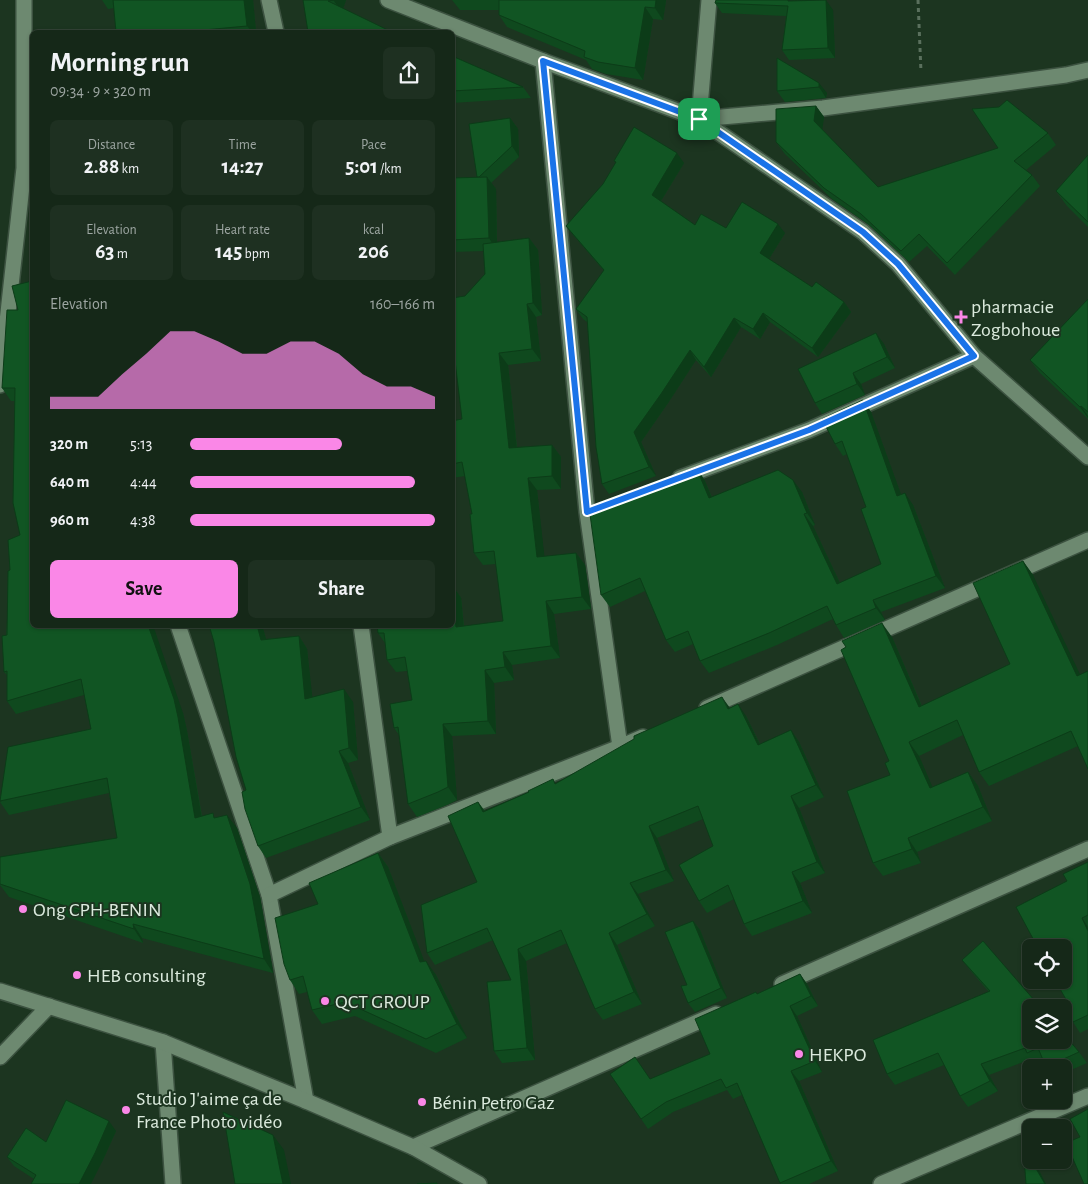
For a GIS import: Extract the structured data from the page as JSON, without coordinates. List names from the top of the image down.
{
  "places": {
    "health": ["pharmacie Zogbohoue"],
    "other": [
      "Ong CPH-BENIN",
      "HEB consulting",
      "QCT GROUP",
      "HEKPO",
      "Bénin Petro Gaz",
      "Studio J'aime ça de France Photo vidéo"
    ]
  },
  "page": {
    "heading": ["Morning run", "09:34 · 9 × 320 m"],
    "stats": [
      ["Distance", "2.88 km"],
      ["Time", "14:27"],
      ["Pace", "5:01 /km"],
      ["Elevation", "63 m"],
      ["Heart rate", "145 bpm"],
      ["kcal", "206"]
    ],
    "chart": ["Elevation", "160–166 m"],
    "list": [
      {
        "name": "320 m",
        "note": "5:13"
      },
      {
        "name": "640 m",
        "note": "4:44"
      },
      {
        "name": "960 m",
        "note": "4:38"
      }
    ],
    "buttons": ["Save", "Share"],
    "map_buttons": ["+", "−"]
  }
}
